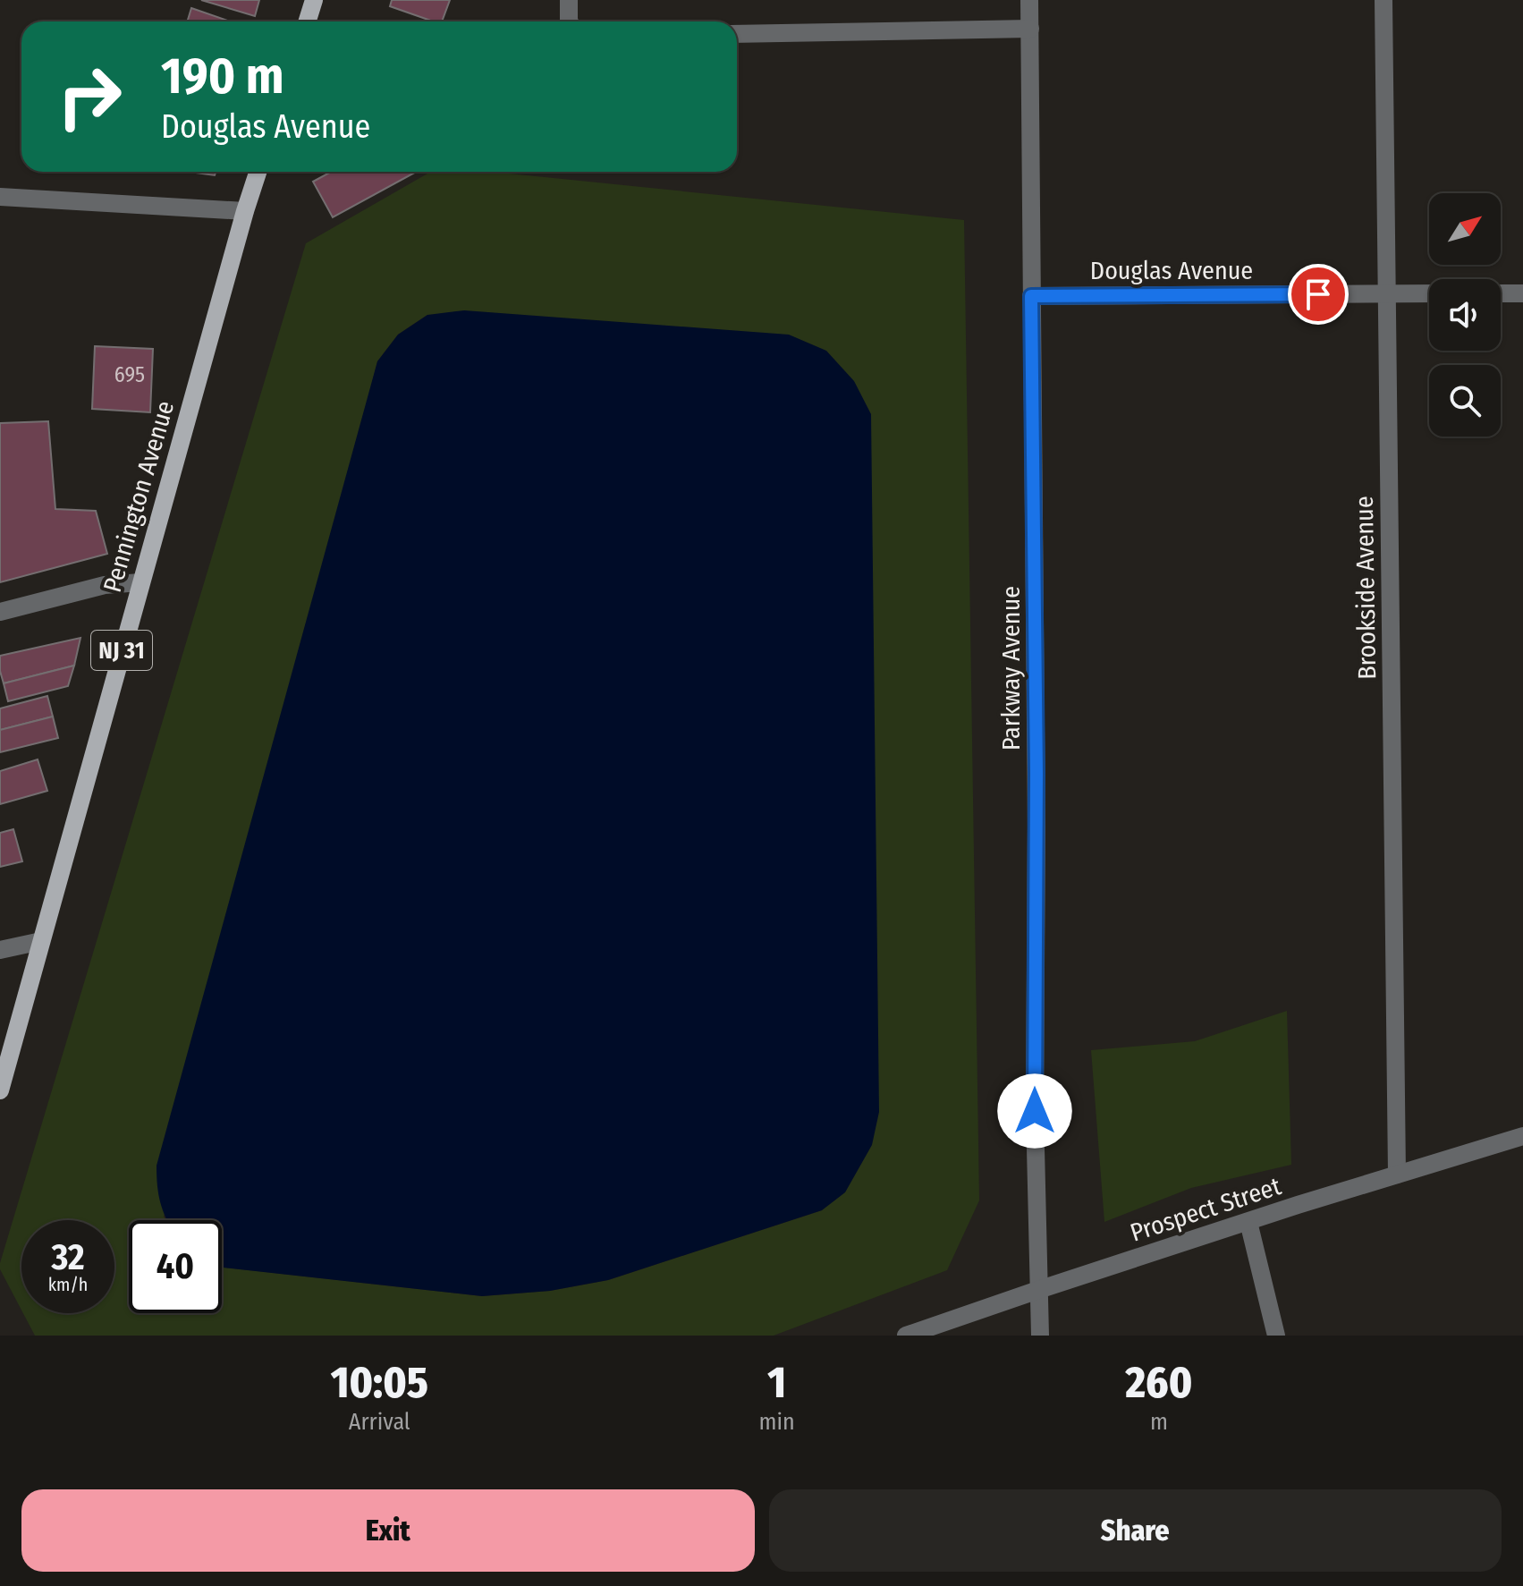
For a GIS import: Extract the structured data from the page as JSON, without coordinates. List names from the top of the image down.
{
  "streets": {
    "main road": ["Pennington Avenue", "NJ 31"],
    "street": [
      "Douglas Avenue",
      "Brookside Avenue",
      "Parkway Avenue",
      "Prospect Street"
    ]
  },
  "crossings": [
    ["Douglas Avenue", "Brookside Avenue"],
    ["Douglas Avenue", "Parkway Avenue"],
    ["Brookside Avenue", "Prospect Street"],
    ["Parkway Avenue", "Prospect Street"]
  ],
  "house_numbers": ["695"],
  "north": "top right",
  "page": {
    "turn": ["190 m", "Douglas Avenue"],
    "speed": "32 km/h",
    "limit": "40",
    "eta": [
      "10:05",
      "Arrival",
      "1",
      "min",
      "260",
      "m"
    ],
    "buttons": ["Exit", "Share"]
  }
}
